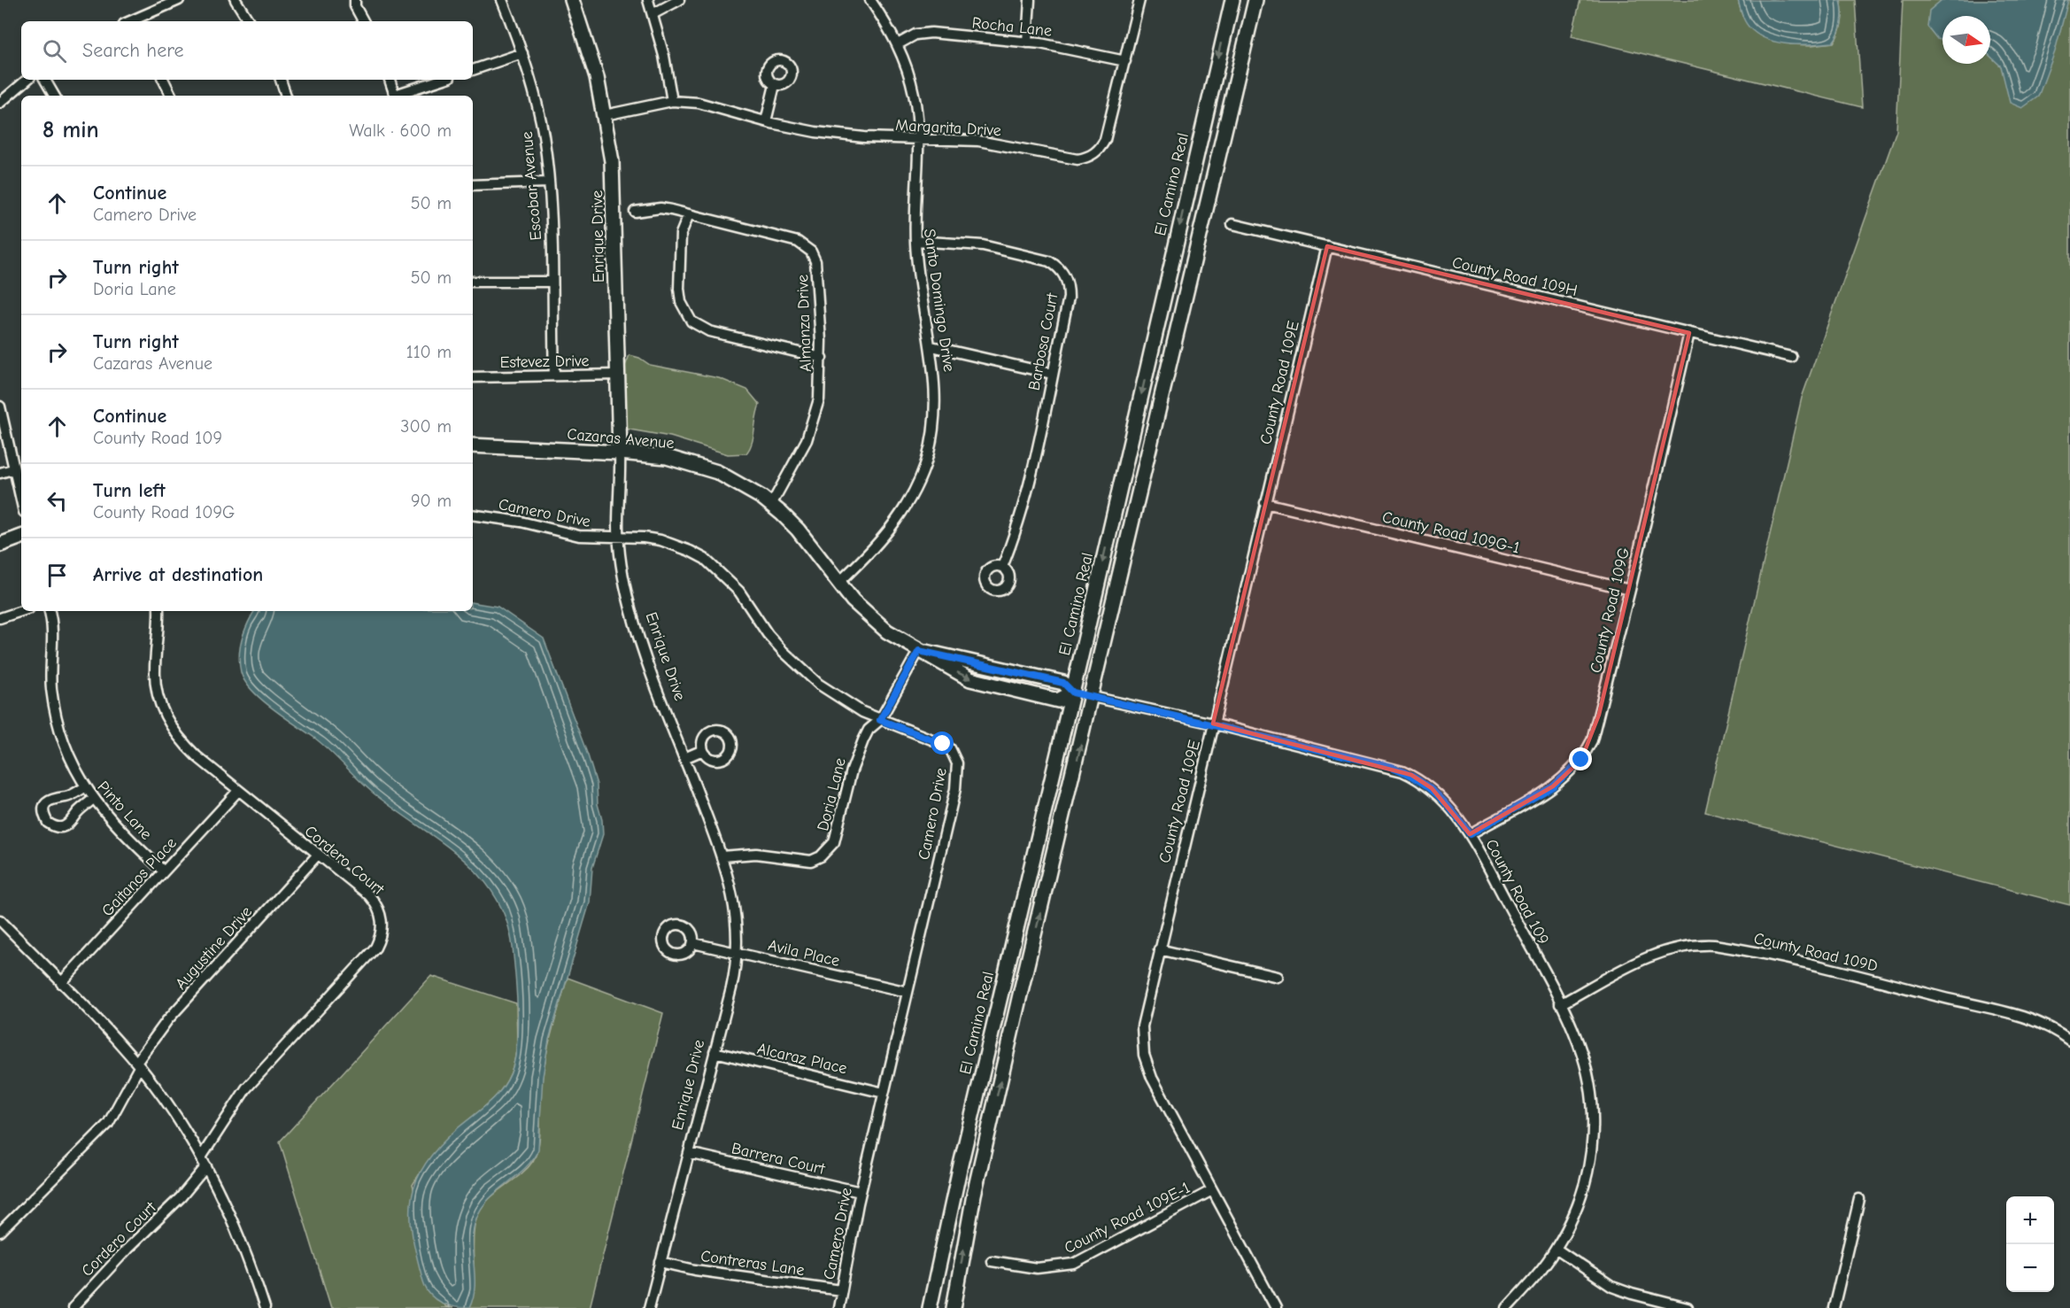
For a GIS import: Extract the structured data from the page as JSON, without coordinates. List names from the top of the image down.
{
  "streets": {
    "main road": ["El Camino Real", "Enrique Drive", "Cazaras Avenue"],
    "street": [
      "Rocha Lane",
      "Margarita Drive",
      "Escobar Avenue",
      "County Road 109H",
      "Santo Domingo Drive",
      "Almanza Drive",
      "Barbosa Court",
      "Estevez Drive",
      "County Road 109E",
      "Camero Drive",
      "County Road 109G-1",
      "County Road 109G",
      "Doria Lane",
      "Pinto Lane",
      "Cordero Court",
      "Gaitanos Place",
      "County Road 109",
      "Augustine Drive",
      "County Road 109D",
      "Avila Place",
      "Alcaraz Place",
      "Barrera Court",
      "County Road 109E-1",
      "Contreras Lane"
    ]
  },
  "crossings": [
    ["Rocha Lane", "Margarita Drive"],
    ["Rocha Lane", "Santo Domingo Drive"],
    ["Margarita Drive", "Enrique Drive"],
    ["Margarita Drive", "Santo Domingo Drive"],
    ["El Camino Real", "Cazaras Avenue"],
    ["Escobar Avenue", "Estevez Drive"],
    ["Enrique Drive", "Estevez Drive"],
    ["Enrique Drive", "Cazaras Avenue"],
    ["Enrique Drive", "Camero Drive"],
    ["Enrique Drive", "Doria Lane"],
    ["Enrique Drive", "Avila Place"],
    ["Enrique Drive", "Alcaraz Place"],
    ["Enrique Drive", "Barrera Court"],
    ["Enrique Drive", "Contreras Lane"],
    ["County Road 109H", "County Road 109E"],
    ["County Road 109H", "County Road 109G"],
    ["Santo Domingo Drive", "Barbosa Court"],
    ["Santo Domingo Drive", "Cazaras Avenue"],
    ["Almanza Drive", "Cazaras Avenue"],
    ["County Road 109E", "County Road 109G-1"],
    ["County Road 109E", "County Road 109"],
    ["County Road 109E", "County Road 109E-1"],
    ["Cazaras Avenue", "Doria Lane"],
    ["Camero Drive", "Doria Lane"],
    ["Camero Drive", "Avila Place"],
    ["Camero Drive", "Alcaraz Place"],
    ["Camero Drive", "Barrera Court"],
    ["Camero Drive", "Contreras Lane"],
    ["County Road 109G-1", "County Road 109G"],
    ["County Road 109G", "County Road 109"],
    ["Pinto Lane", "Gaitanos Place"],
    ["Cordero Court", "Gaitanos Place"],
    ["Cordero Court", "Augustine Drive"],
    ["County Road 109", "County Road 109D"]
  ],
  "north": "right",
  "page": {
    "search": "Search here",
    "heading": ["8 min", "Walk · 600 m"],
    "list": [
      ["Continue", "Camero Drive", "50 m"],
      ["Turn right", "Doria Lane", "50 m"],
      ["Turn right", "Cazaras Avenue", "110 m"],
      ["Continue", "County Road 109", "300 m"],
      ["Turn left", "County Road 109G", "90 m"],
      "Arrive at destination"
    ],
    "map_buttons": ["+", "−"]
  }
}
